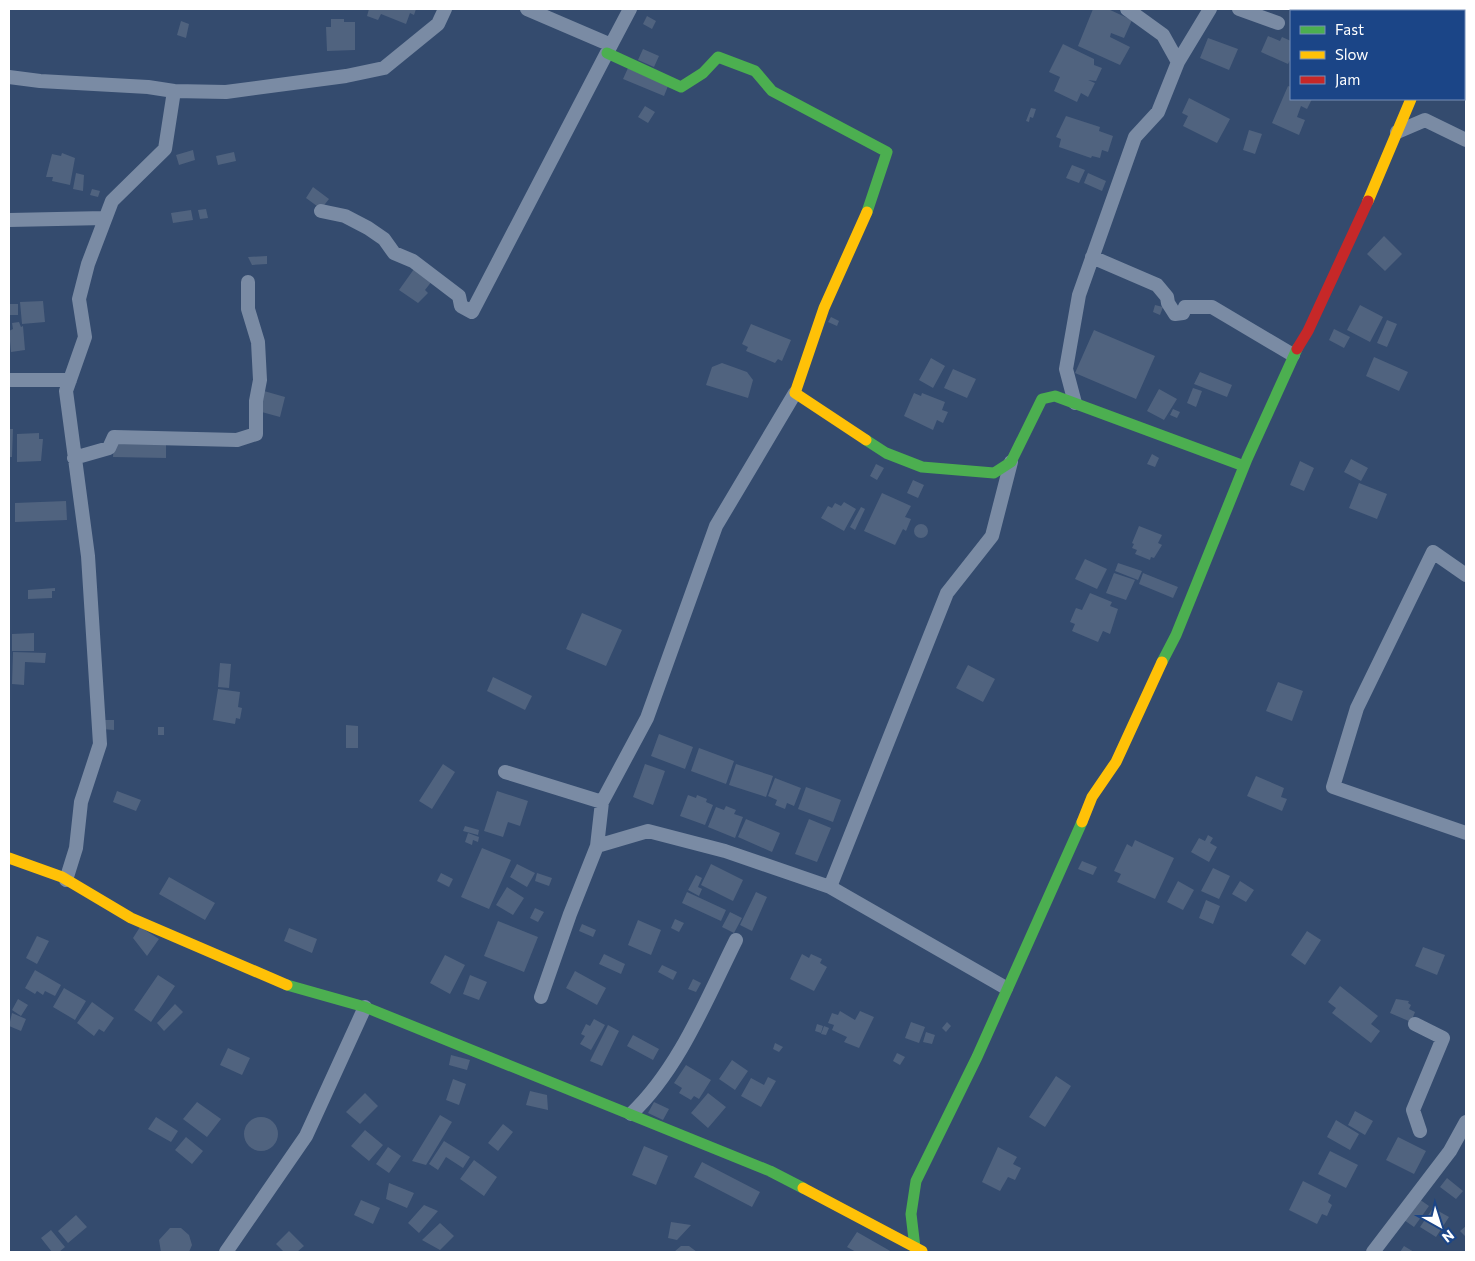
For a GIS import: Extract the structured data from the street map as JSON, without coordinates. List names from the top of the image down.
{
  "legend": ["Fast", "Slow", "Jam"],
  "north": "bottom right"
}
